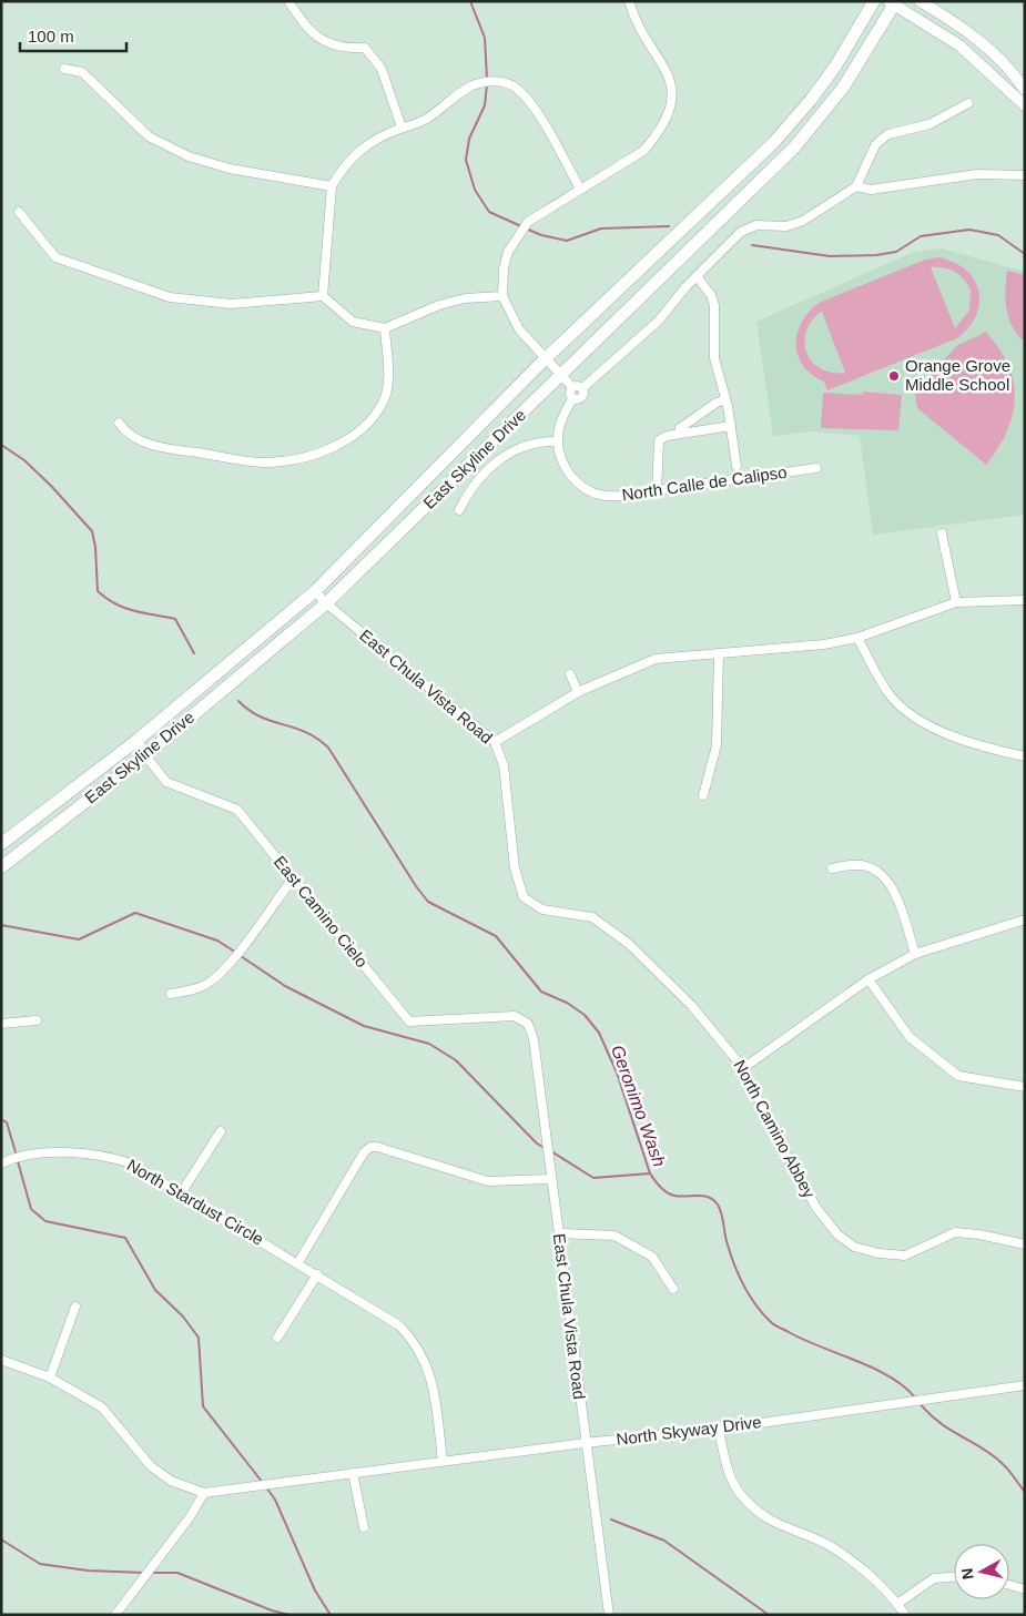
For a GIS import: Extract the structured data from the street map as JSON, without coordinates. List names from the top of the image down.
{
  "streets": {
    "main road": ["East Skyline Drive"],
    "street": [
      "North Calle de Calipso",
      "East Chula Vista Road",
      "East Camino Cielo",
      "North Camino Abbey",
      "North Stardust Circle",
      "North Skyway Drive"
    ]
  },
  "crossings": [
    ["East Skyline Drive", "East Chula Vista Road"],
    ["East Skyline Drive", "East Camino Cielo"],
    ["East Chula Vista Road", "East Camino Cielo"],
    ["East Chula Vista Road", "North Camino Abbey"],
    ["East Chula Vista Road", "North Skyway Drive"],
    ["North Stardust Circle", "North Skyway Drive"]
  ],
  "water": ["Geronimo Wash"],
  "places": ["Orange Grove Middle School"],
  "scale_bar": "100 m",
  "north": "left"
}
